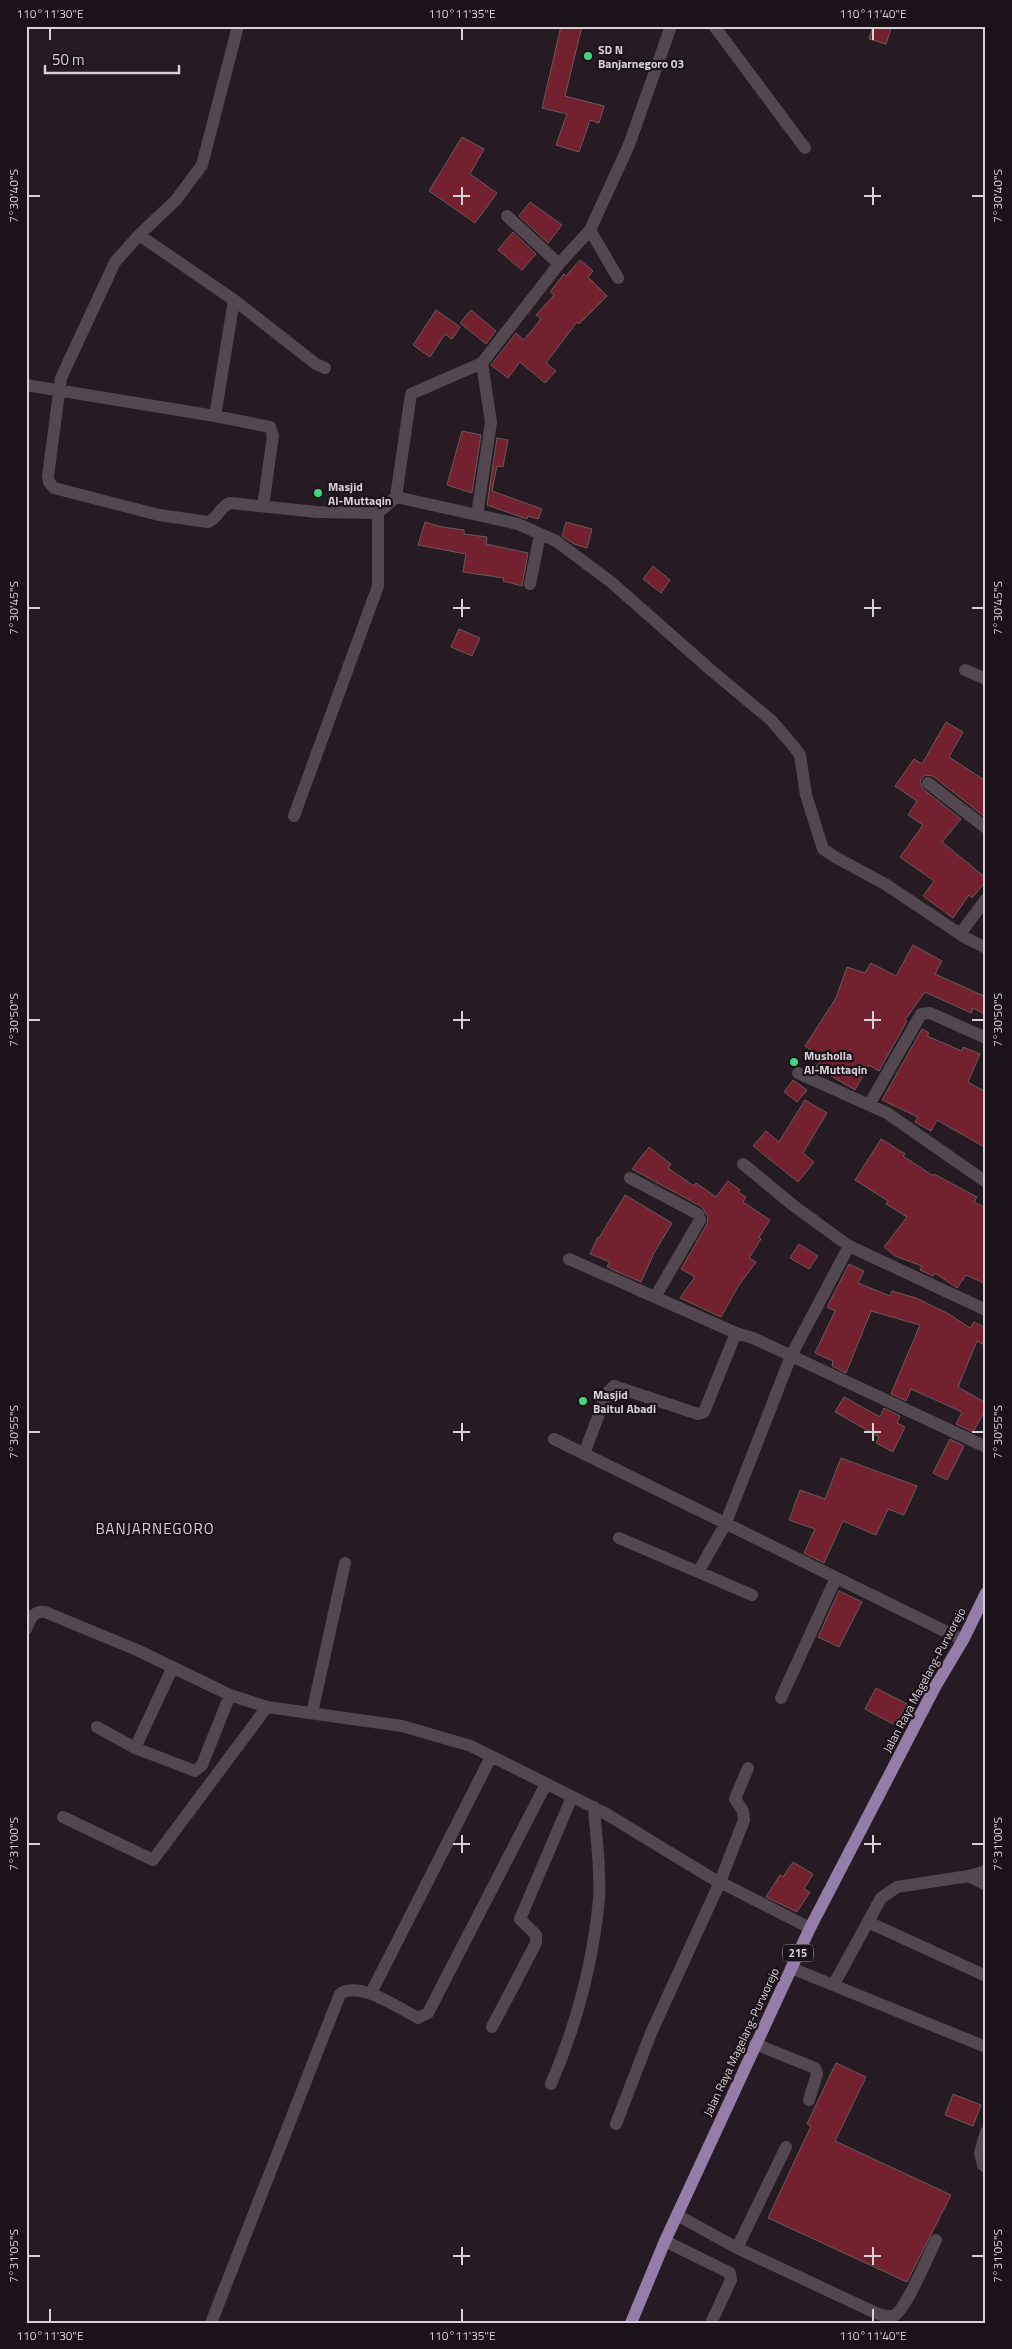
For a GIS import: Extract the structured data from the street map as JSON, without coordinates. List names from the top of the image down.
{
  "streets": {
    "main road": ["Jalan Raya Magelang-Purworejo", "215"]
  },
  "districts": ["BANJARNEGORO"],
  "places": [
    "SD N Banjarnegoro 03",
    "Masjid Al-Muttaqin",
    "Musholla Al-Muttaqin",
    "Masjid Baitul Abadi"
  ],
  "scale_bar": "50 m",
  "coordinates": [
    "110°11'30\"E",
    "110°11'35\"E",
    "110°11'40\"E",
    "7°30'40\"S",
    "7°30'45\"S",
    "7°30'50\"S",
    "7°30'55\"S",
    "7°31'00\"S",
    "7°31'05\"S"
  ]
}
